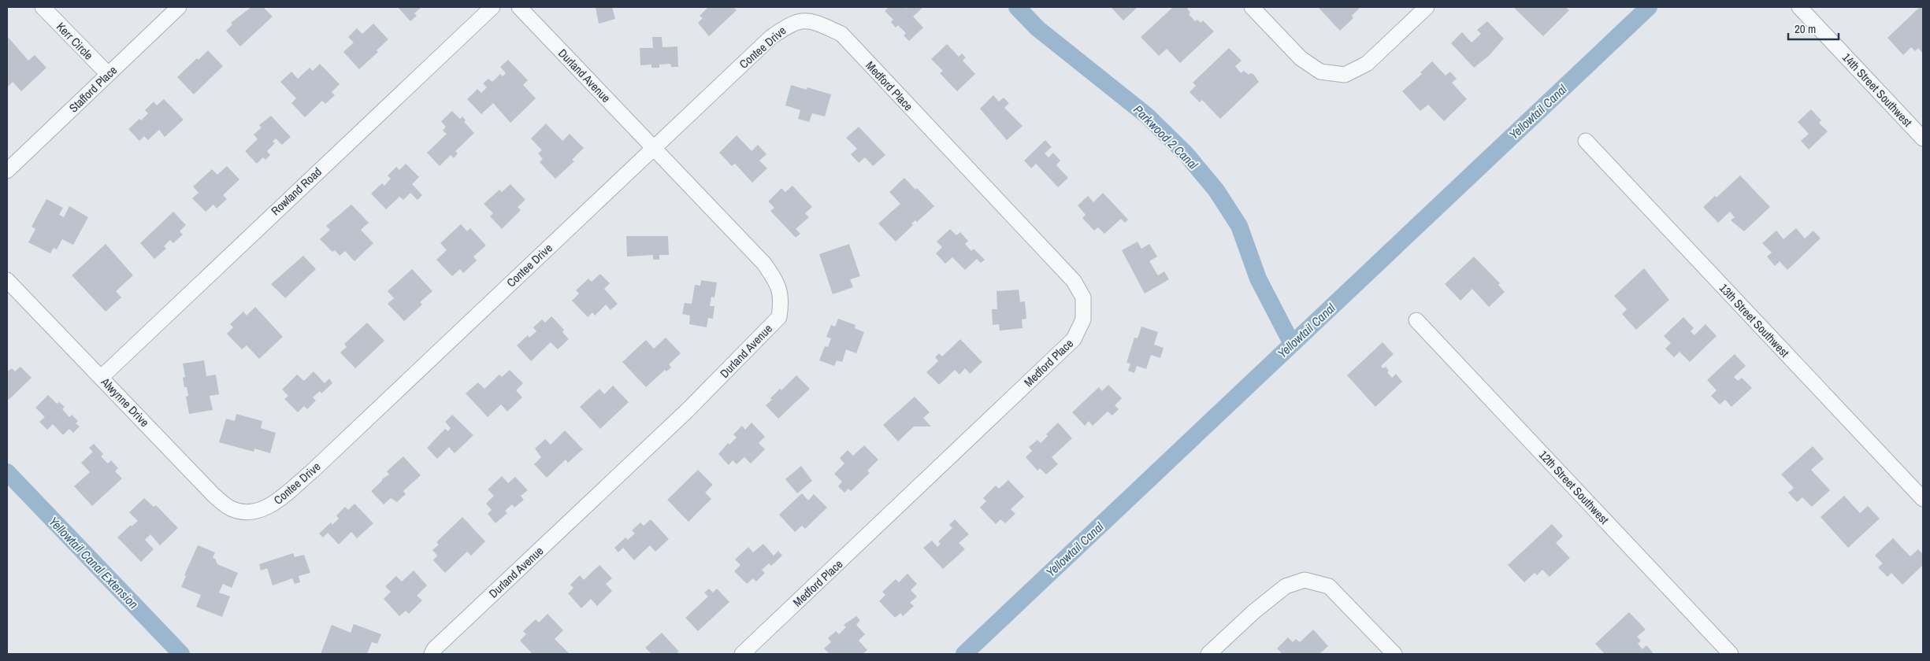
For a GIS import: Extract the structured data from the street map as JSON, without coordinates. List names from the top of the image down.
{
  "streets": {
    "street": [
      "Kerr Circle",
      "Contee Drive",
      "Durland Avenue",
      "Medford Place",
      "Stafford Place",
      "14th Street Southwest",
      "Rowland Road",
      "13th Street Southwest",
      "Alwynne Drive",
      "12th Street Southwest"
    ]
  },
  "crossings": [
    ["Kerr Circle", "Stafford Place"],
    ["Contee Drive", "Durland Avenue"],
    ["Contee Drive", "Medford Place"],
    ["Contee Drive", "Alwynne Drive"],
    ["Rowland Road", "Alwynne Drive"]
  ],
  "water": ["Yellowtail Canal", "Parkwood 2 Canal", "Yellowtail Canal Extension"],
  "scale_bar": "20 m"
}
